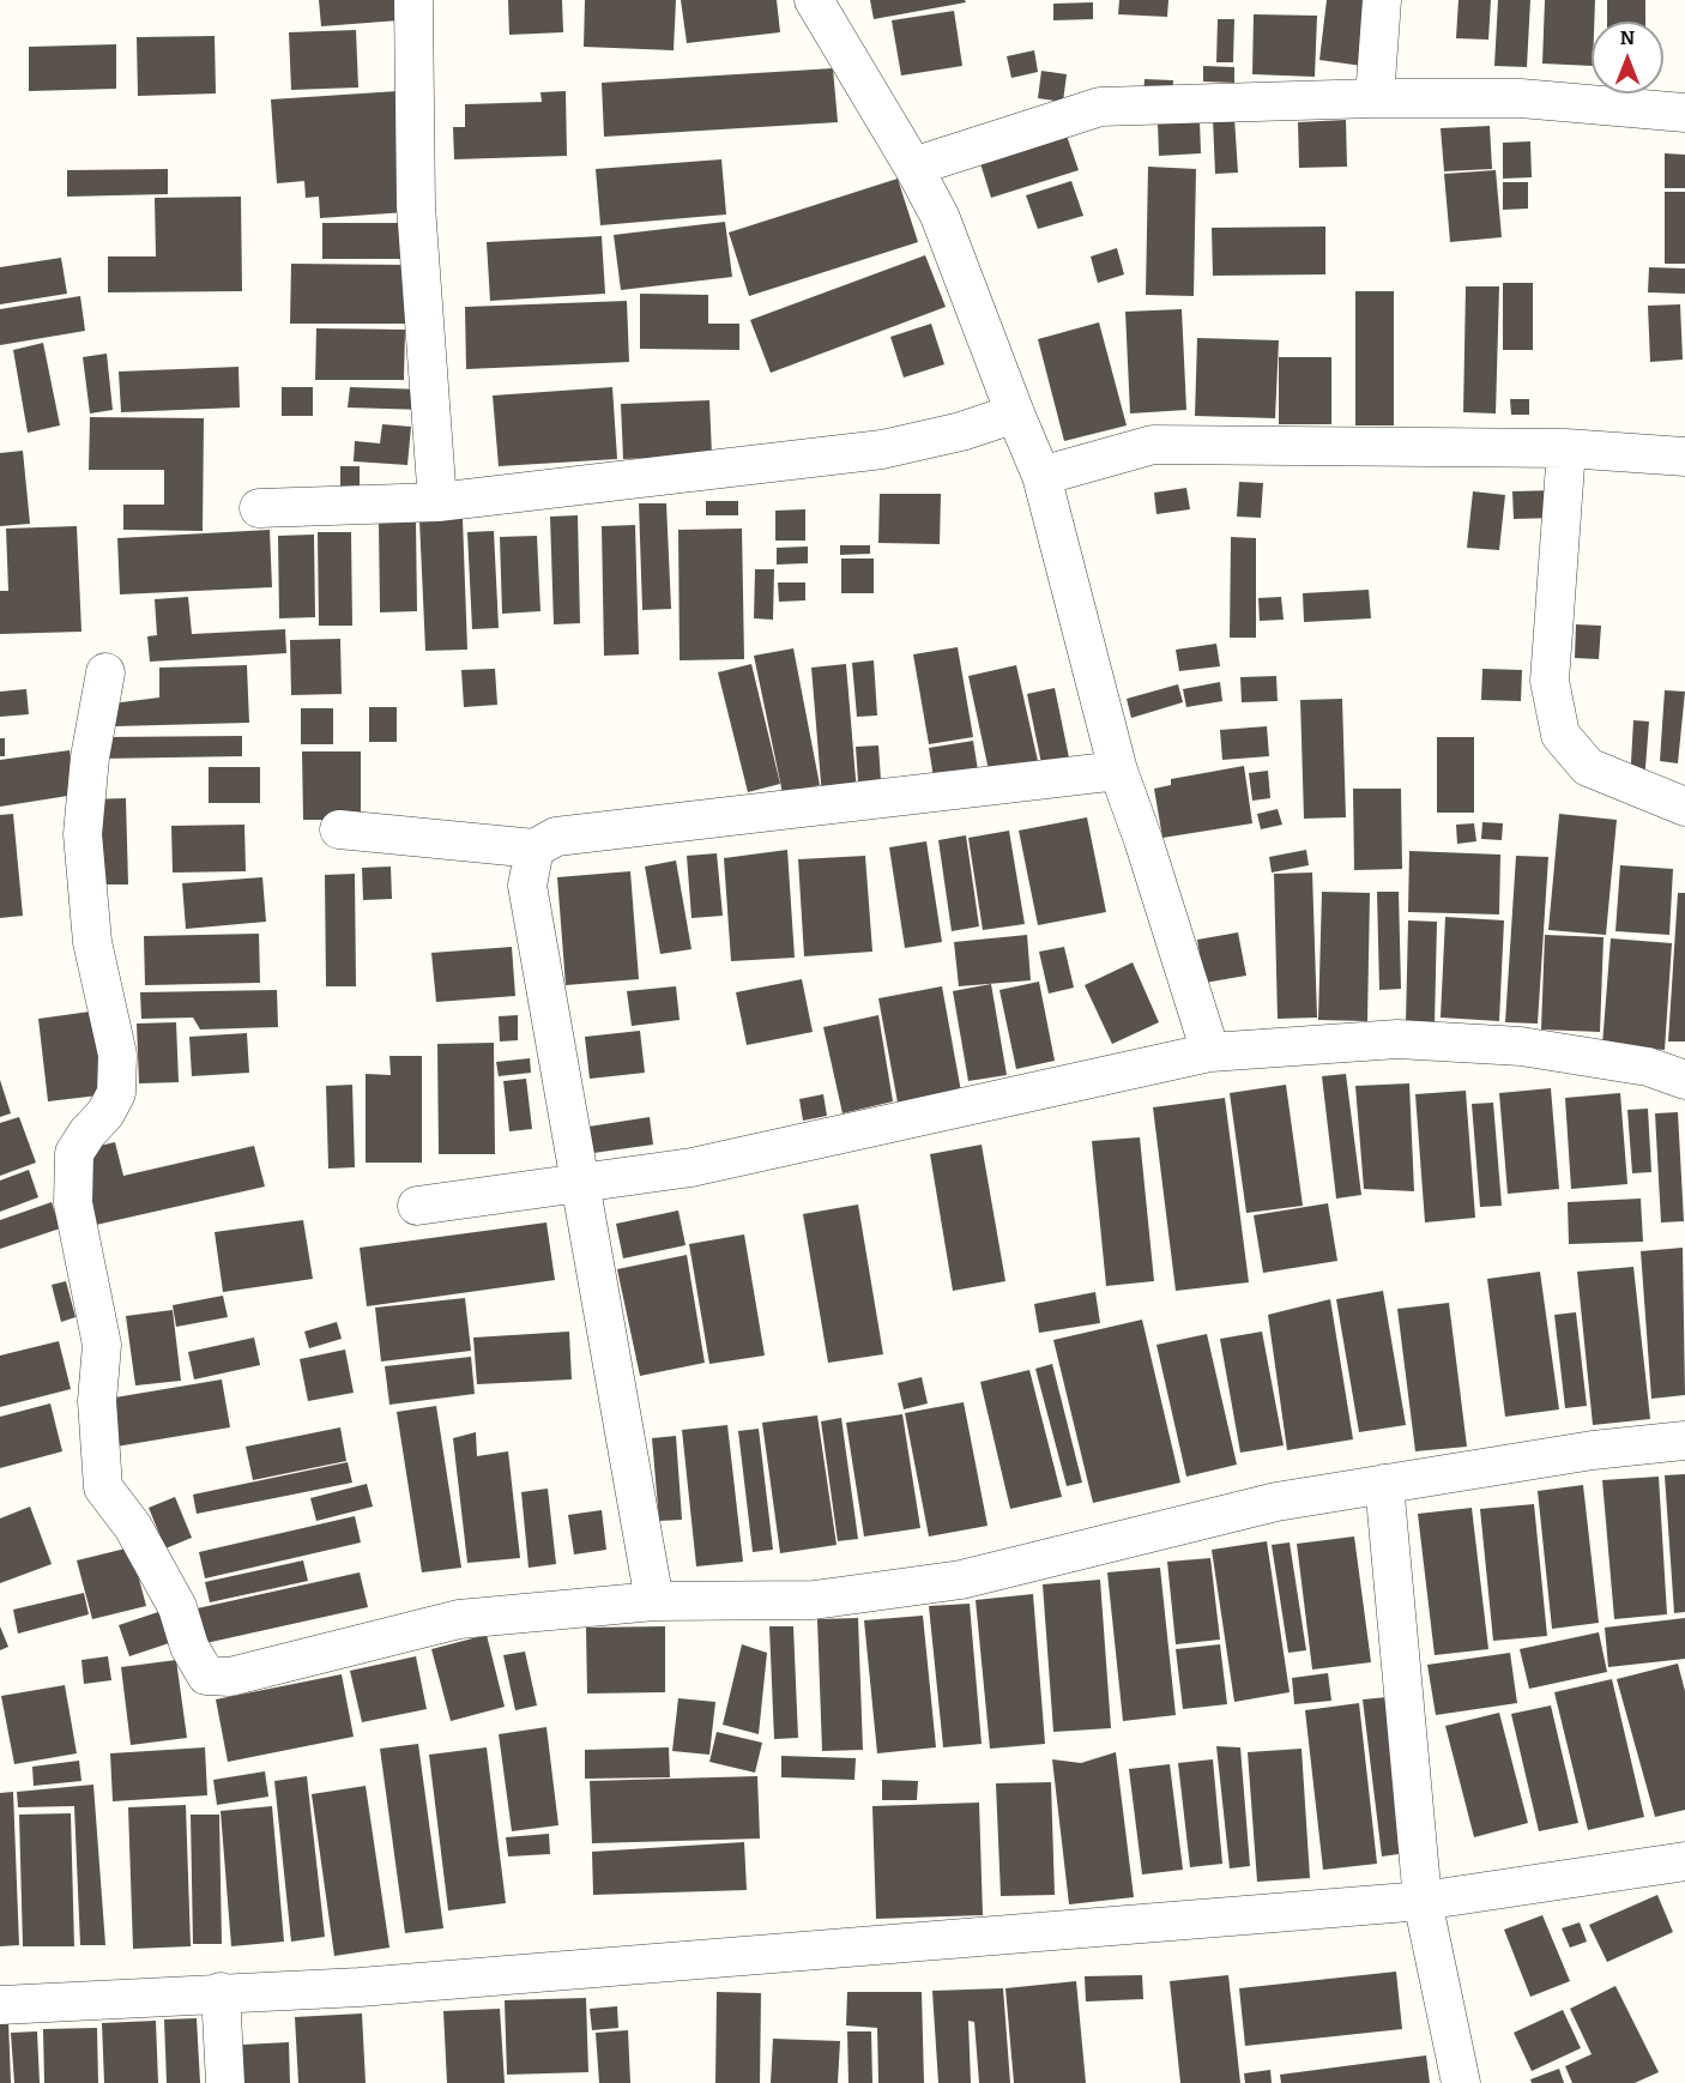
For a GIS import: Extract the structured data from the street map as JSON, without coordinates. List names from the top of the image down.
{
  "north": "top"
}
